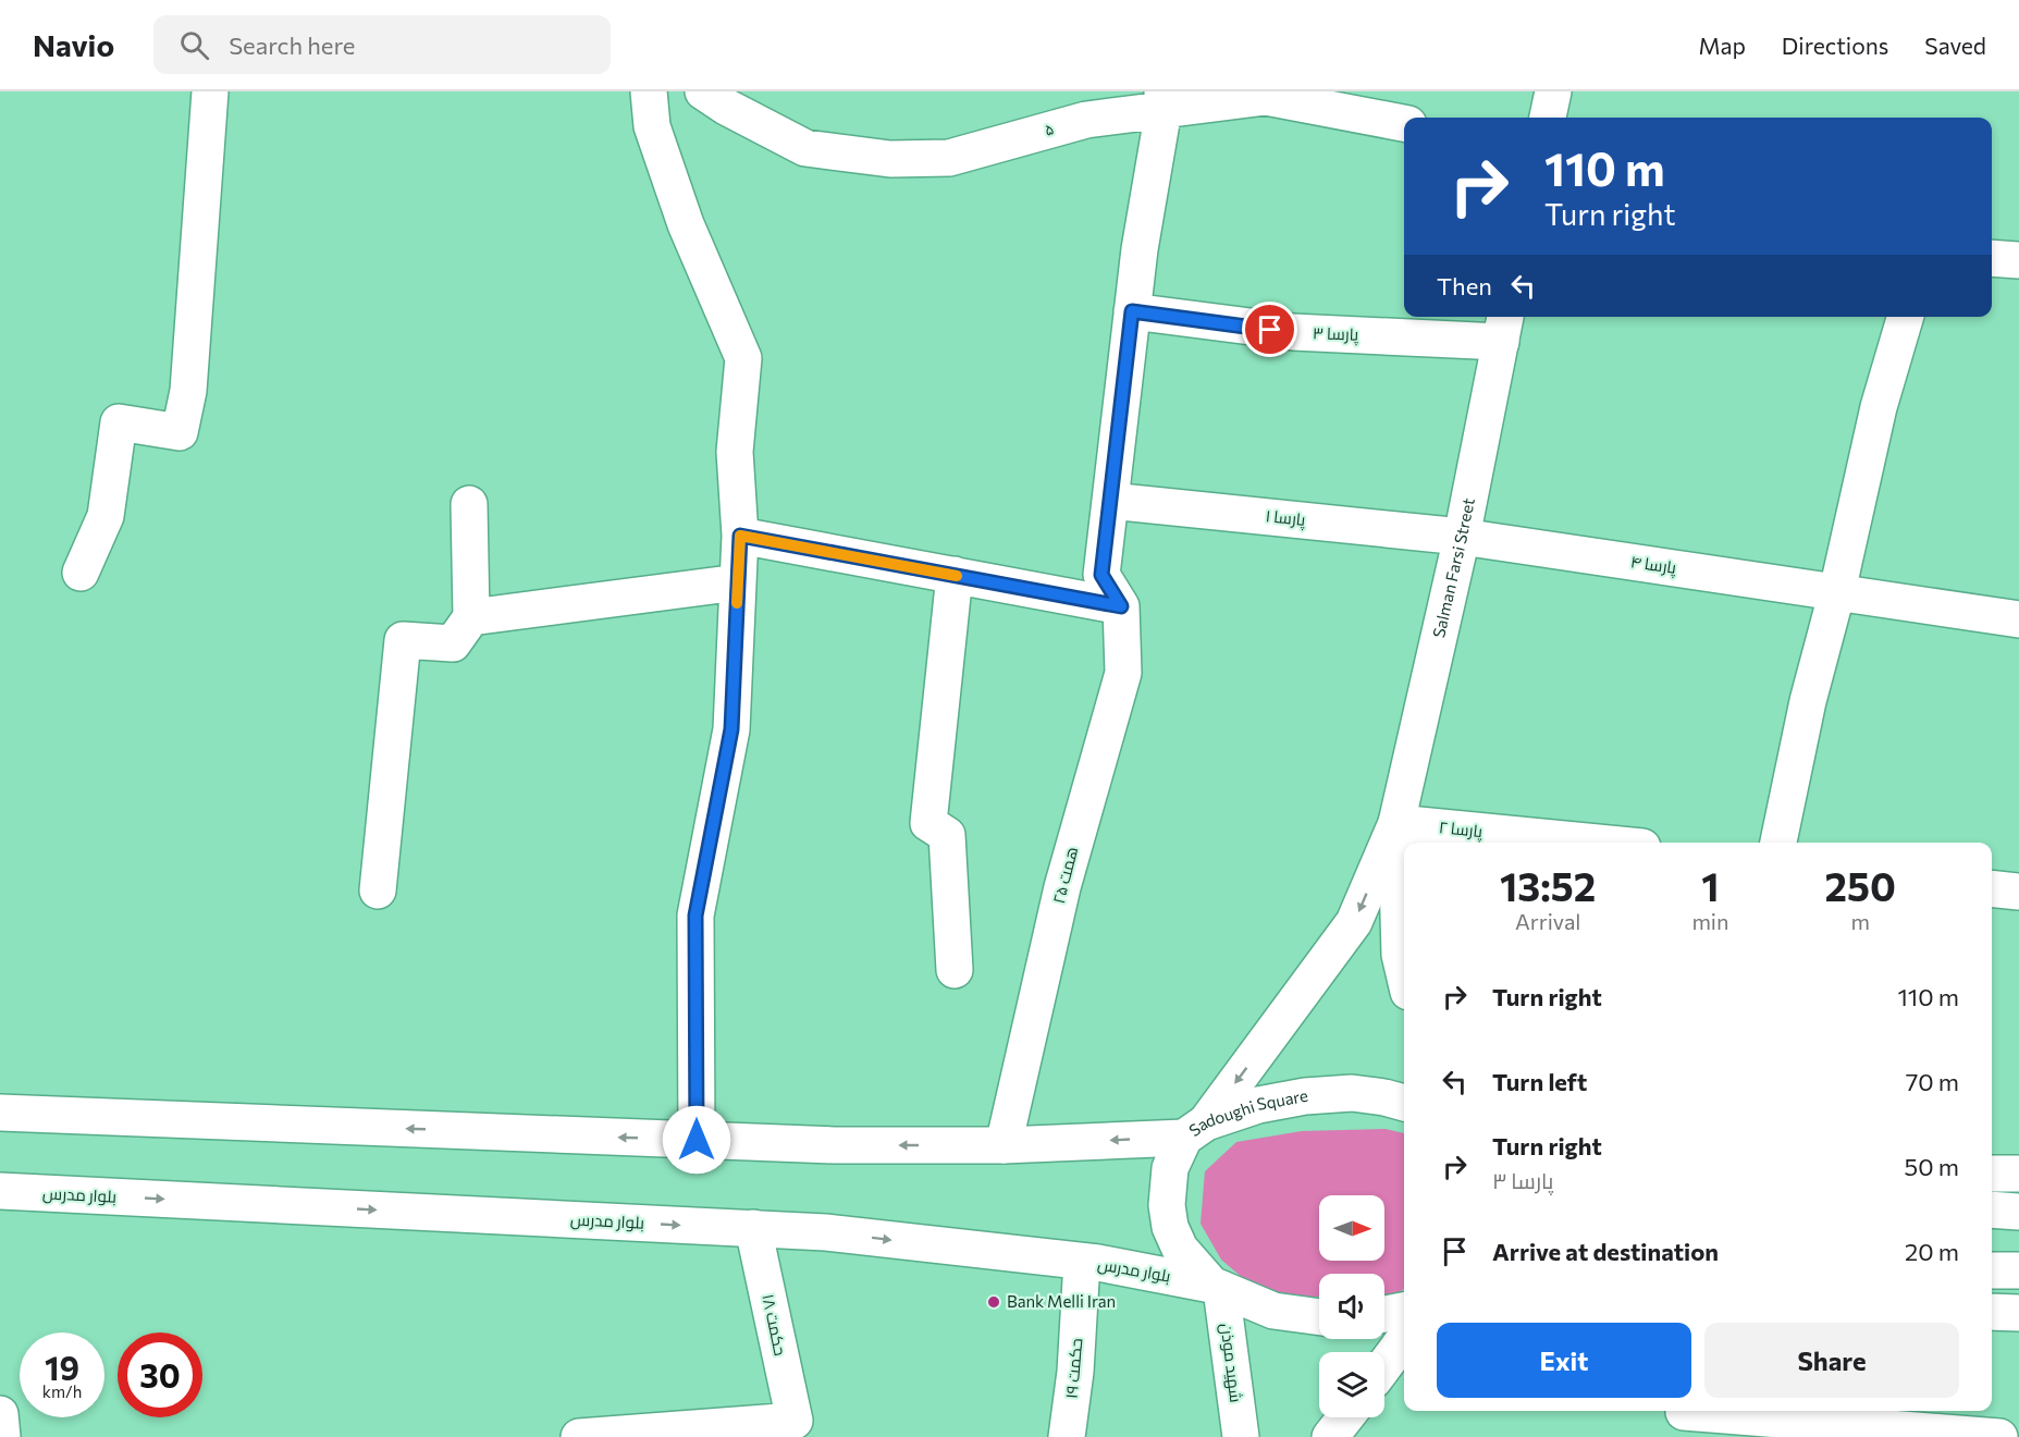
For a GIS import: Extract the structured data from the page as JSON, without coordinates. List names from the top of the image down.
{
  "streets": {
    "street": [
      "۵",
      "پارسا ۳",
      "پارسا ۱",
      "پارسا ۴",
      "Salman Farsi Street",
      "پارسا ۲",
      "همت ۲۵",
      "Sadoughi Square",
      "بلوار مدرس",
      "حکمت ۱۸",
      "شهید موذن",
      "حکمت ۱۹"
    ]
  },
  "crossings": [
    ["پارسا ۳", "Salman Farsi Street"],
    ["پارسا ۱", "پارسا ۴"],
    ["پارسا ۱", "Salman Farsi Street"],
    ["پارسا ۴", "Salman Farsi Street"],
    ["Salman Farsi Street", "پارسا ۲"],
    ["Salman Farsi Street", "Sadoughi Square"],
    ["Sadoughi Square", "بلوار مدرس"],
    ["Sadoughi Square", "شهید موذن"],
    ["بلوار مدرس", "حکمت ۱۸"],
    ["بلوار مدرس", "شهید موذن"],
    ["بلوار مدرس", "حکمت ۱۹"]
  ],
  "one_way": ["Salman Farsi Street"],
  "places": ["Bank Melli Iran"],
  "north": "right",
  "page": {
    "header": "Navio",
    "search": "Search here",
    "nav": ["Map", "Directions", "Saved"],
    "turn": ["110 m", "Turn right"],
    "then": "Then",
    "eta": [
      "13:52",
      "Arrival",
      "1",
      "min",
      "250",
      "m"
    ],
    "list": [
      {
        "name": "Turn right",
        "value": "110 m"
      },
      {
        "name": "Turn left",
        "value": "70 m"
      },
      {
        "name": "Turn right",
        "note": "پارسا ۳",
        "value": "50 m"
      },
      {
        "name": "Arrive at destination",
        "value": "20 m"
      }
    ],
    "buttons": ["Exit", "Share"],
    "speed": "19 km/h",
    "limit": "30"
  }
}
